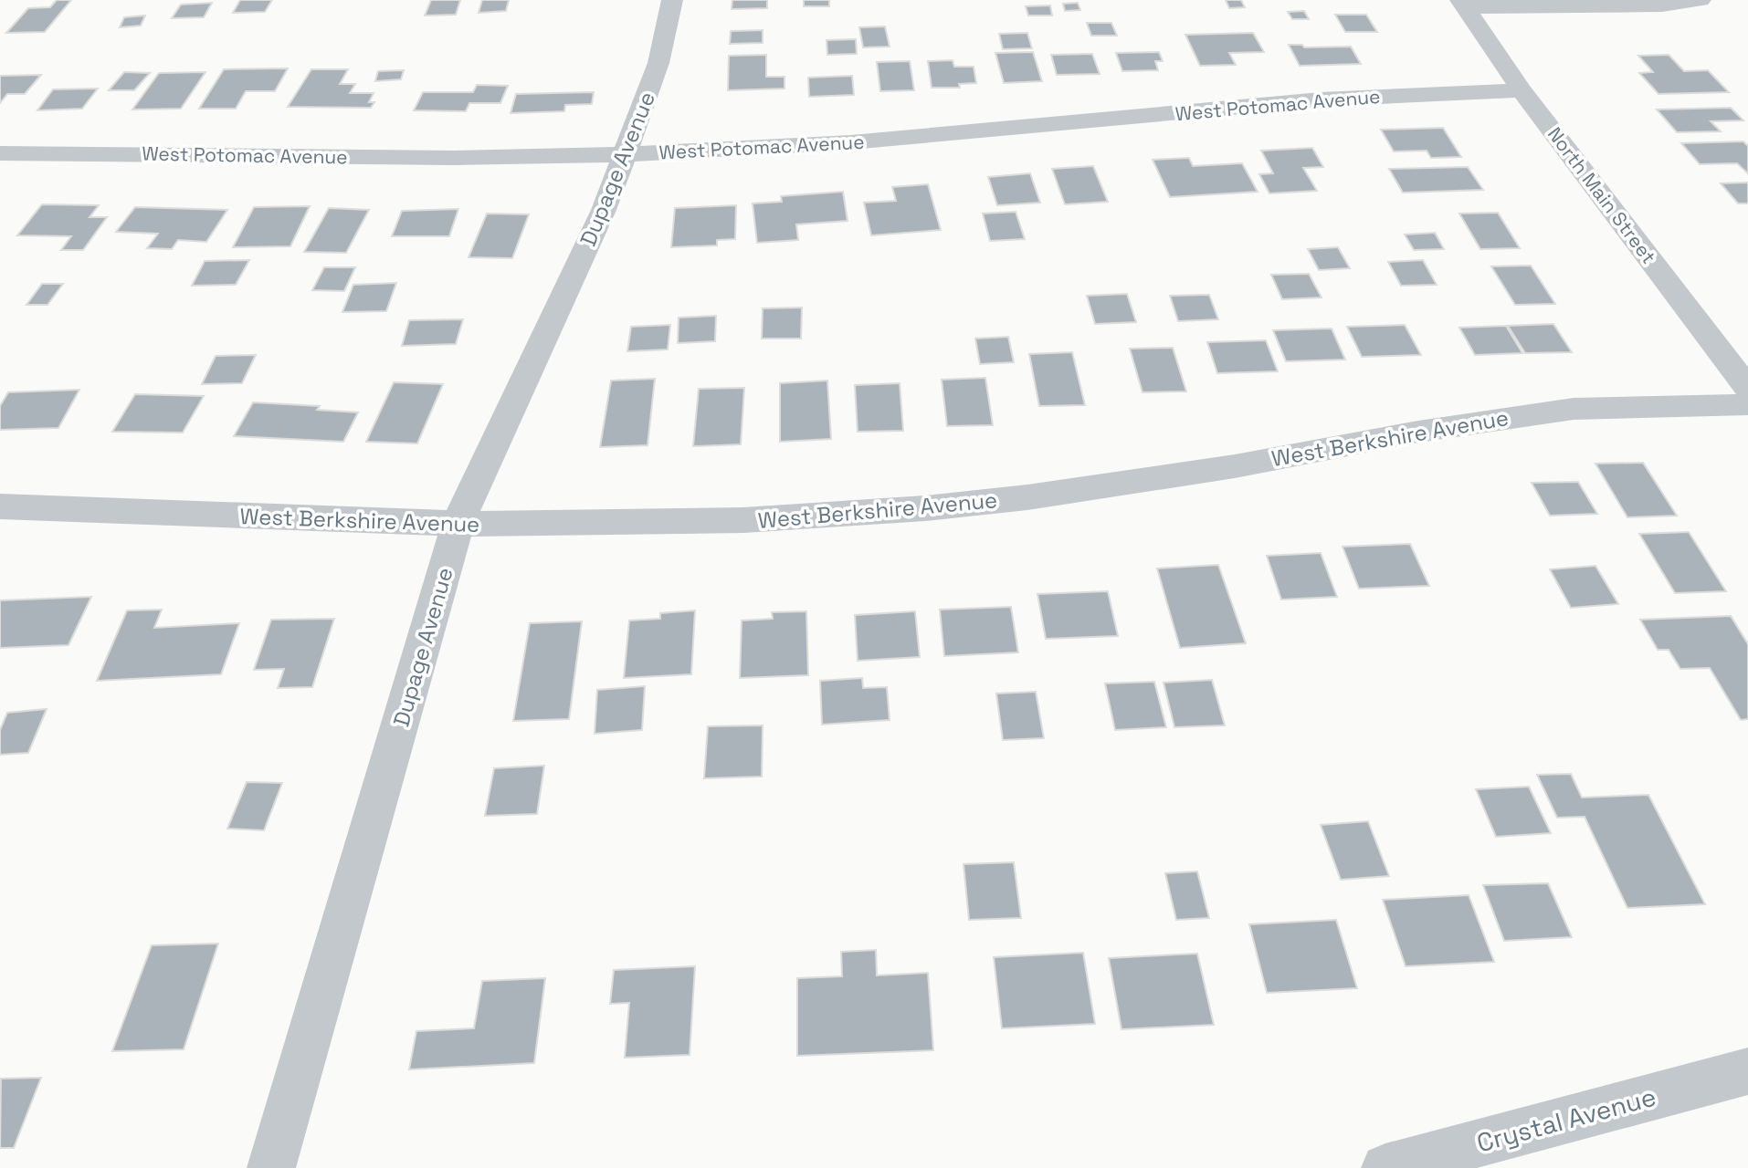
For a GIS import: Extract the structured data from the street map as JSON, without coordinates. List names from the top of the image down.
{
  "streets": {
    "street": [
      "West Potomac Avenue",
      "Dupage Avenue",
      "North Main Street",
      "West Berkshire Avenue",
      "Crystal Avenue"
    ]
  },
  "crossings": [
    ["West Potomac Avenue", "Dupage Avenue"],
    ["West Potomac Avenue", "North Main Street"],
    ["Dupage Avenue", "West Berkshire Avenue"]
  ]
}
